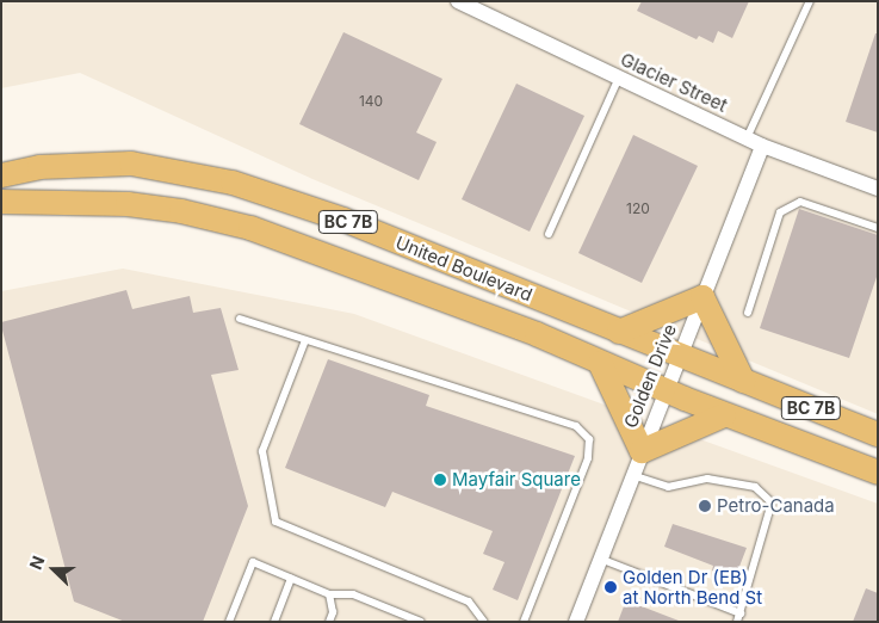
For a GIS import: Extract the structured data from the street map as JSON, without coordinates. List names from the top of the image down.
{
  "streets": {
    "main road": ["BC 7B", "United Boulevard"],
    "street": ["Glacier Street", "Golden Drive"]
  },
  "crossings": [
    ["Glacier Street", "Golden Drive"],
    ["United Boulevard", "Golden Drive"]
  ],
  "places": ["Mayfair Square", "Petro-Canada", "Golden Dr (EB) at North Bend St"],
  "house_numbers": ["140", "120"],
  "north": "left"
}
